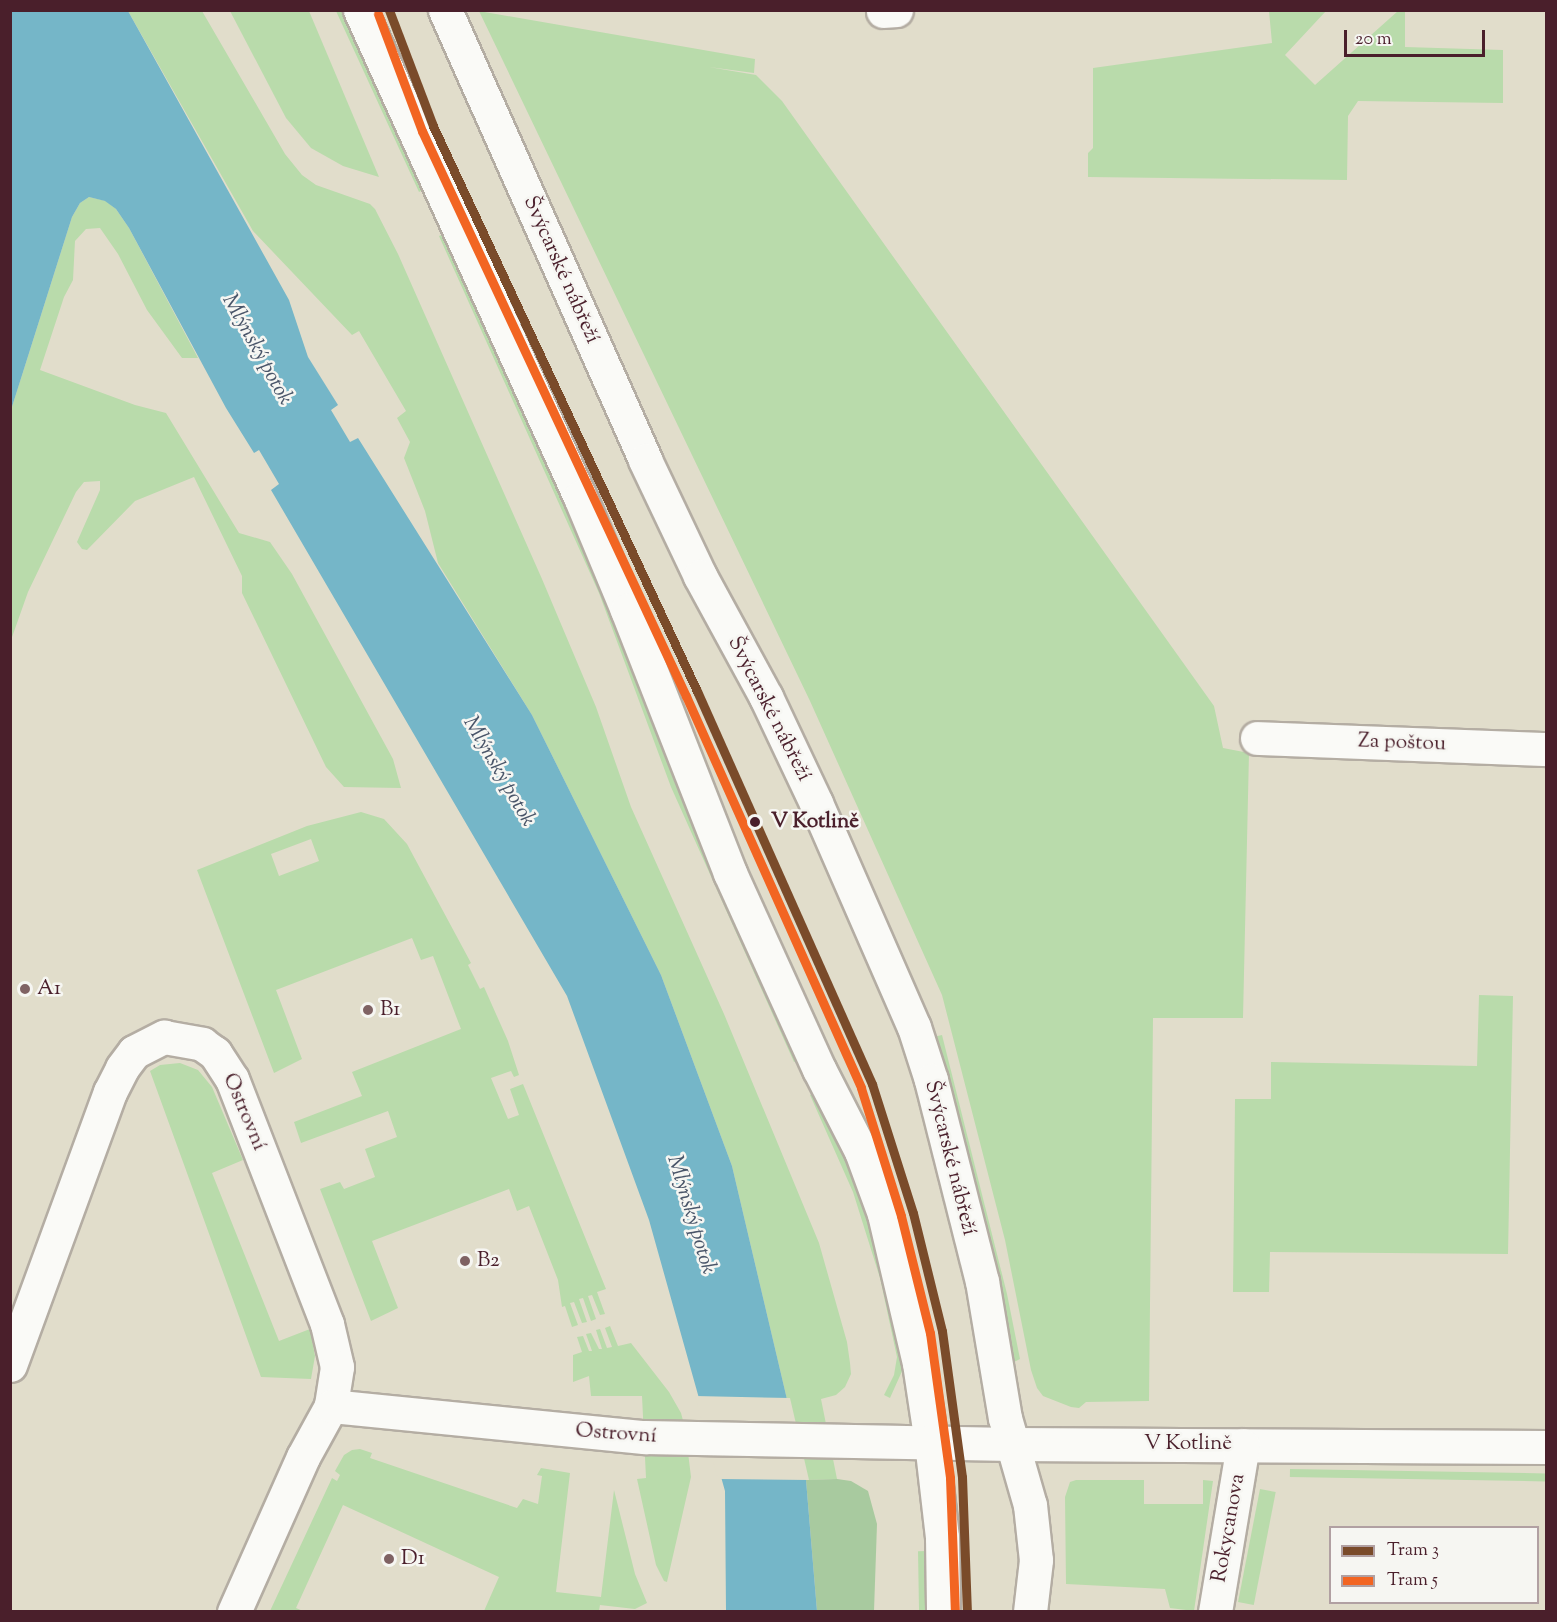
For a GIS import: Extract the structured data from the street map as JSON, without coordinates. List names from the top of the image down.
{
  "streets": {
    "street": [
      "Švýcarské nábřeží",
      "Za poštou",
      "Ostrovní",
      "V Kotlině",
      "Rokycanova"
    ]
  },
  "crossings": [
    ["Švýcarské nábřeží", "V Kotlině"],
    ["Ostrovní", "V Kotlině"],
    ["V Kotlině", "Rokycanova"]
  ],
  "water": ["Mlýnský potok"],
  "places": [
    "V Kotlině",
    "A1",
    "B1",
    "B2",
    "D1"
  ],
  "lines": ["tram line 3", "tram line 5"],
  "legend": ["Tram 3", "Tram 5"],
  "scale_bar": "20 m"
}
